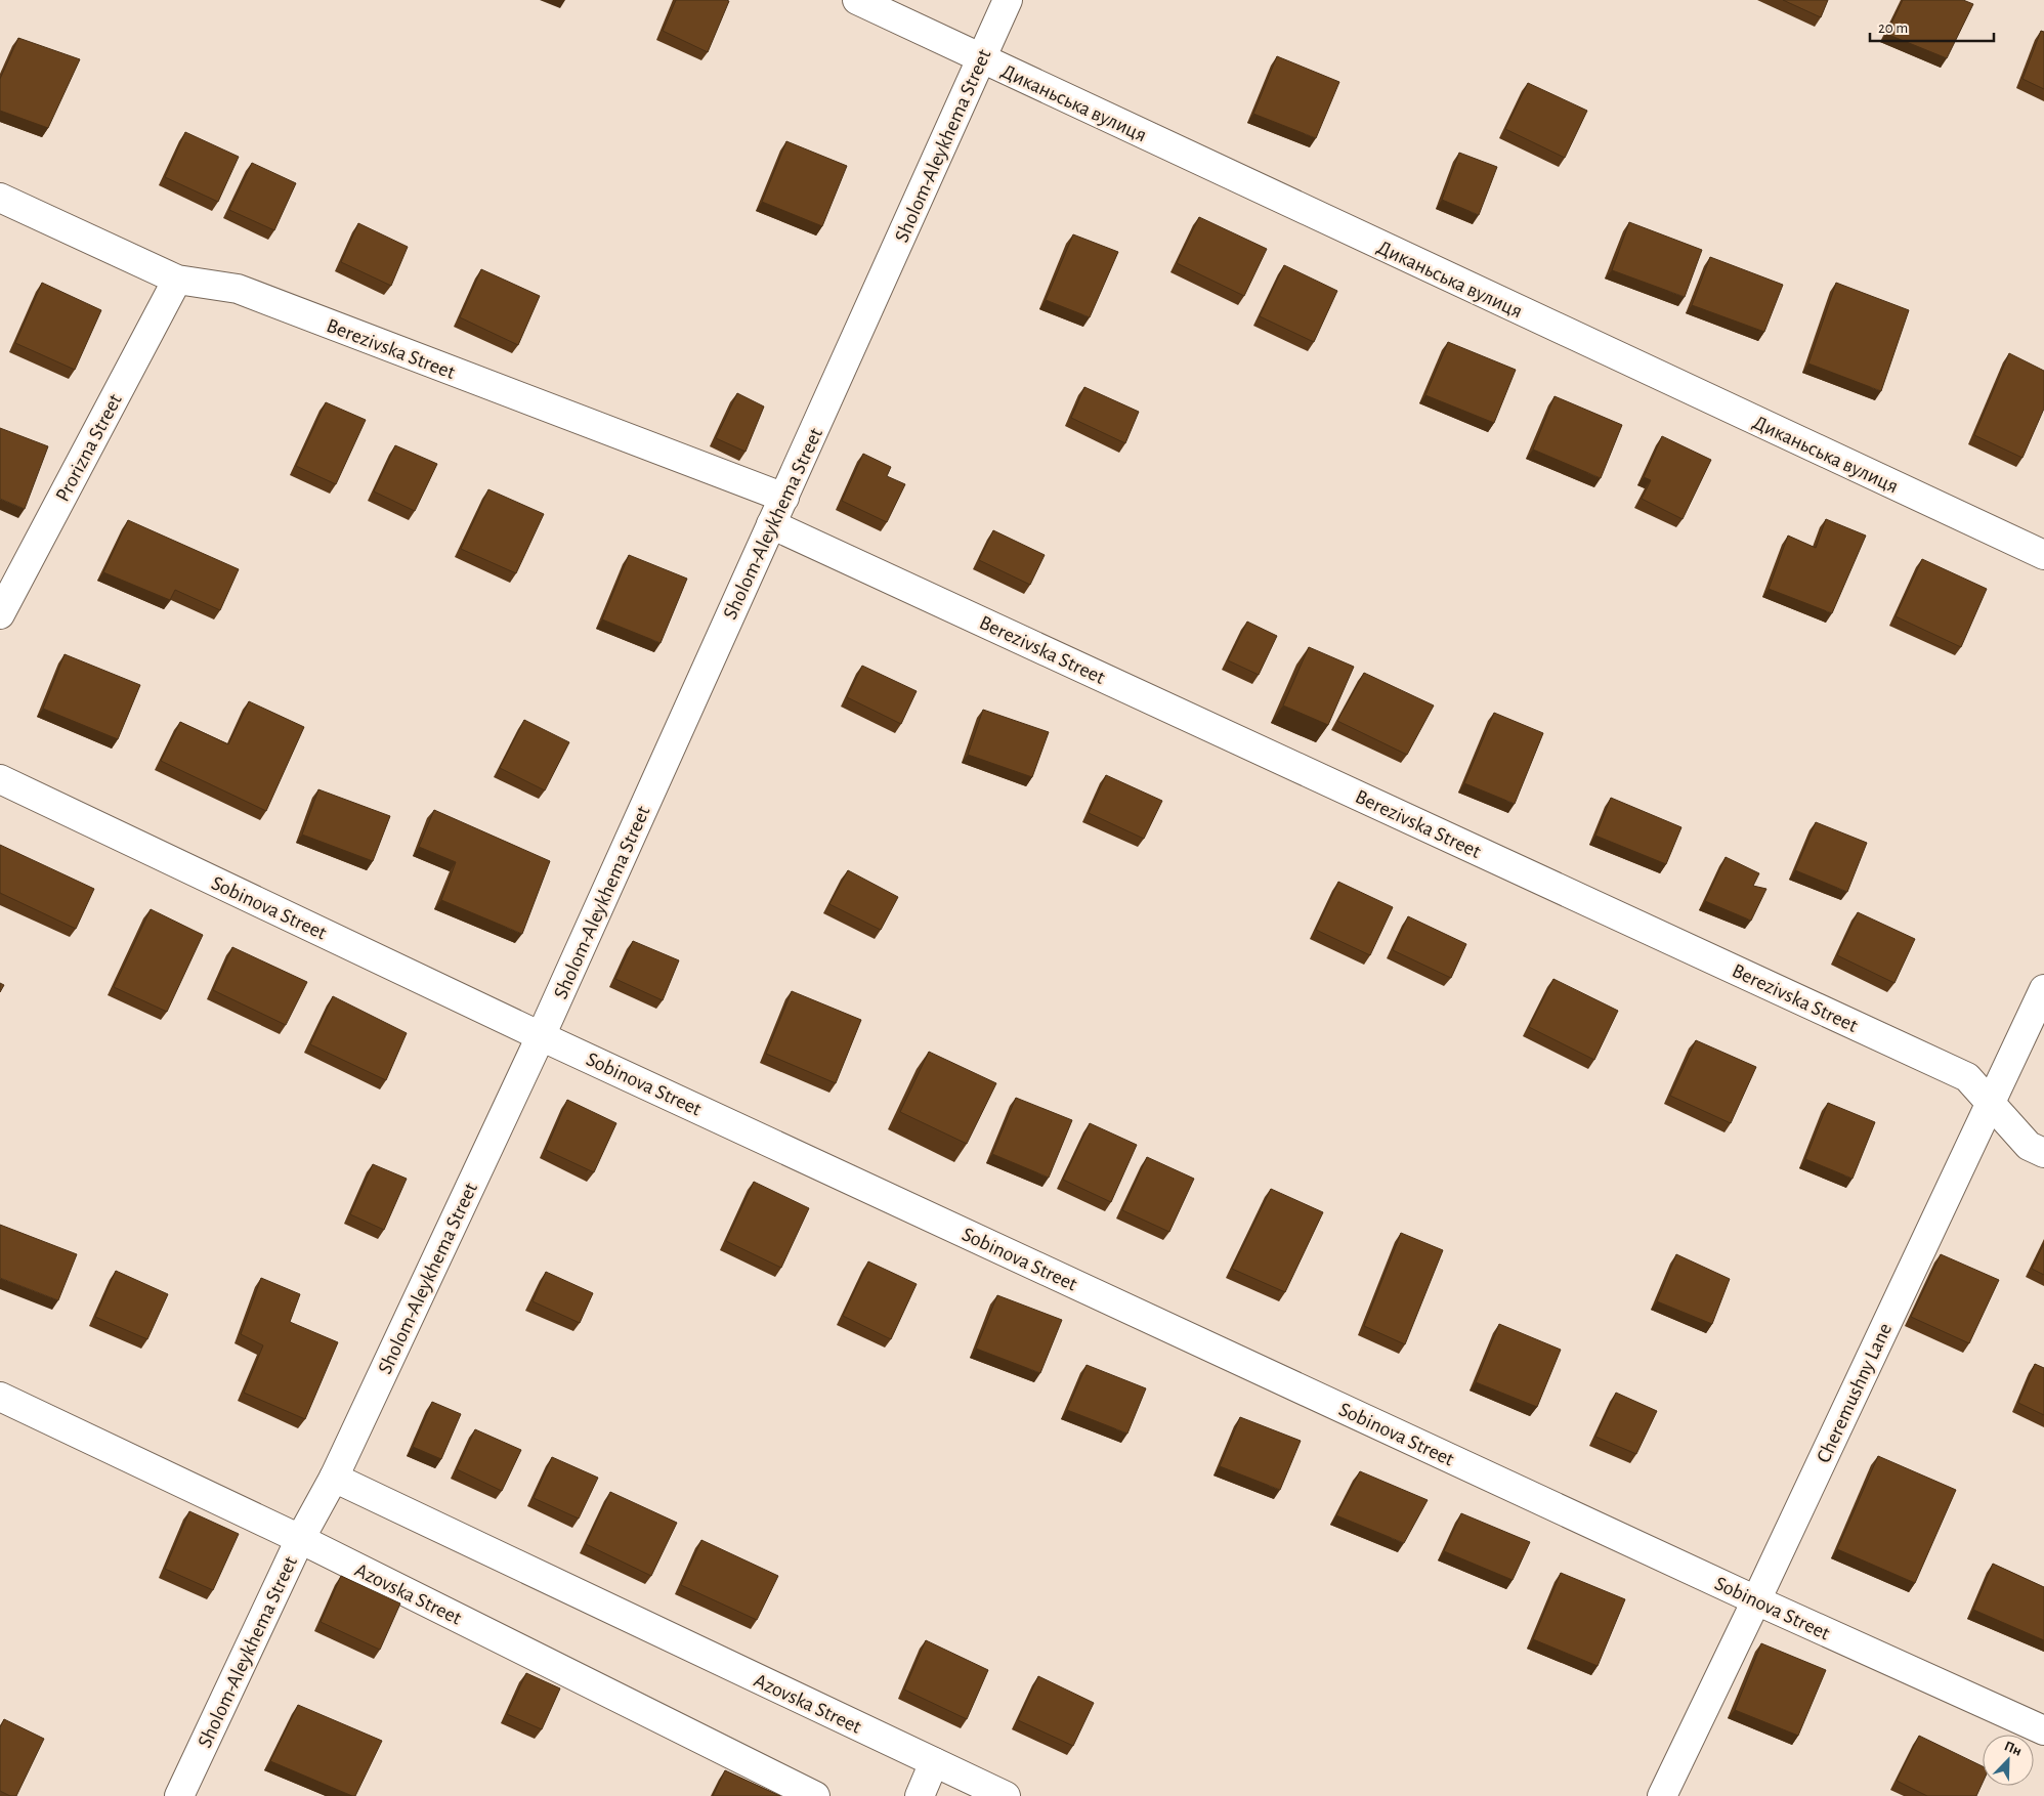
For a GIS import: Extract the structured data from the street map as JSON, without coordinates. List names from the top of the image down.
{
  "streets": {
    "street": [
      "Диканьська вулиця",
      "Sholom-Aleykhema Street",
      "Berezivska Street",
      "Prorizna Street",
      "Sobinova Street",
      "Cheremushny Lane",
      "Azovska Street"
    ]
  },
  "crossings": [
    ["Диканьська вулиця", "Sholom-Aleykhema Street"],
    ["Sholom-Aleykhema Street", "Berezivska Street"],
    ["Sholom-Aleykhema Street", "Sobinova Street"],
    ["Sholom-Aleykhema Street", "Azovska Street"],
    ["Berezivska Street", "Prorizna Street"],
    ["Berezivska Street", "Cheremushny Lane"],
    ["Sobinova Street", "Cheremushny Lane"]
  ],
  "scale_bar": "20 m",
  "north": "top right"
}
